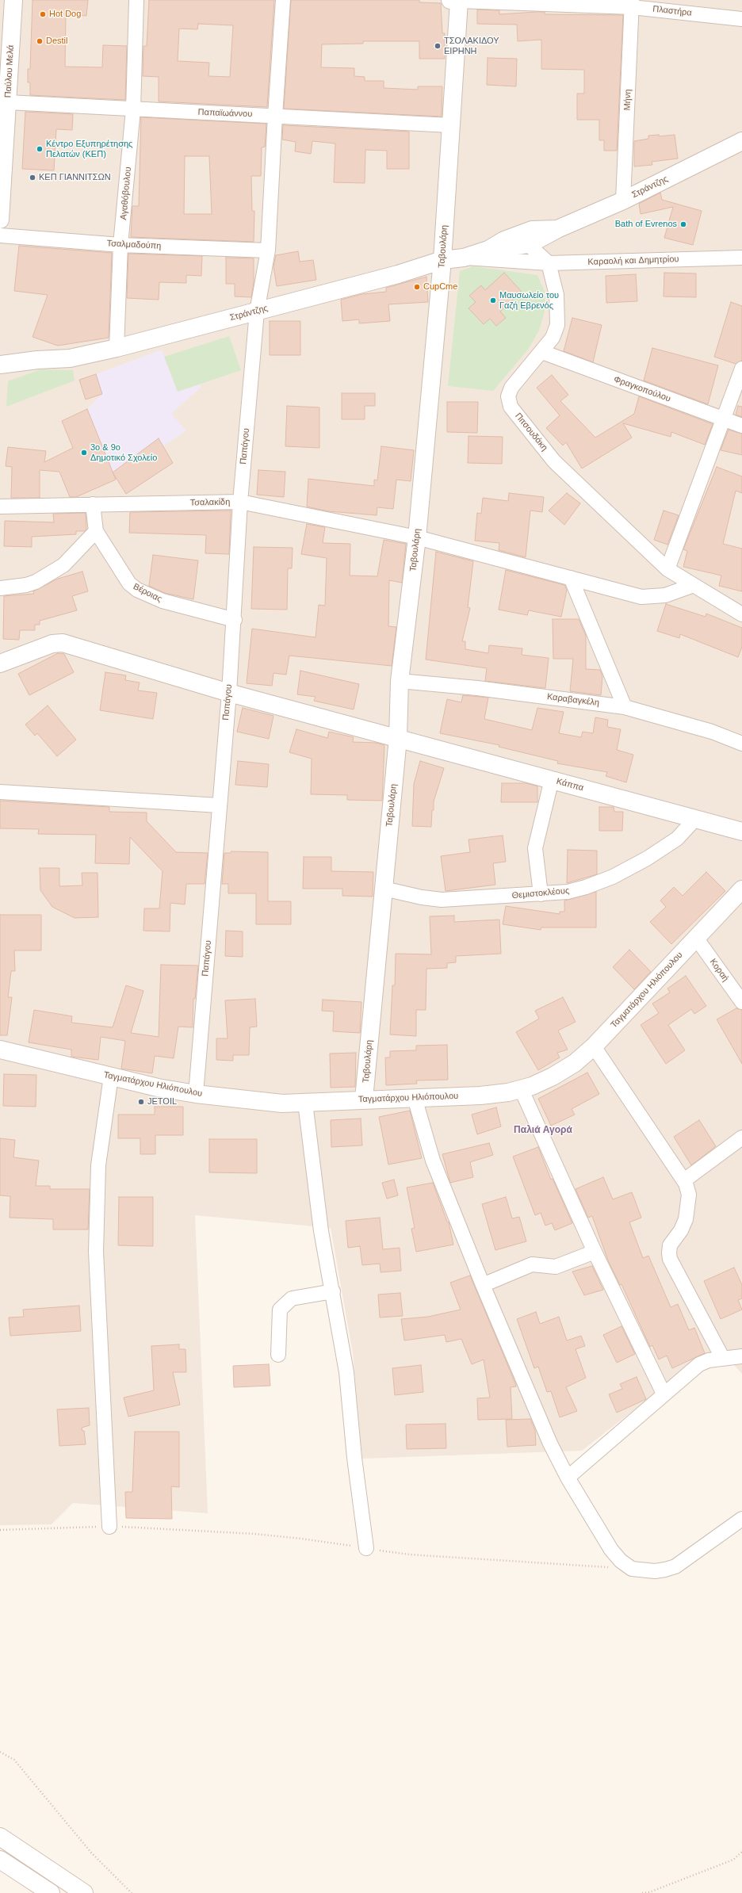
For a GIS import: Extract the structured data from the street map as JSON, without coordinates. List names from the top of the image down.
{
  "streets": {
    "street": [
      "Πλαστήρα",
      "Παύλου Μελά",
      "Μήνη",
      "Παπαϊωάννου",
      "Στράντζης",
      "Αγαθόβουλου",
      "Τσαλμαδούπη",
      "Ταβουλάρη",
      "Καραολή και Δημητρίου",
      "Φραγκοπούλου",
      "Πιτσουδάκη",
      "Παπάγου",
      "Τσαλακίδη",
      "Βέροιας",
      "Καραβαγκέλη",
      "Κάππα",
      "Θεμιστοκλέους",
      "Κοραή",
      "Ταγματάρχου Ηλιόπουλου"
    ]
  },
  "crossings": [
    ["Πλαστήρα", "Μήνη"],
    ["Πλαστήρα", "Ταβουλάρη"],
    ["Παύλου Μελά", "Παπαϊωάννου"],
    ["Μήνη", "Στράντζης"],
    ["Παπαϊωάννου", "Αγαθόβουλου"],
    ["Παπαϊωάννου", "Ταβουλάρη"],
    ["Παπαϊωάννου", "Παπάγου"],
    ["Στράντζης", "Αγαθόβουλου"],
    ["Στράντζης", "Ταβουλάρη"],
    ["Στράντζης", "Καραολή και Δημητρίου"],
    ["Στράντζης", "Παπάγου"],
    ["Αγαθόβουλου", "Τσαλμαδούπη"],
    ["Τσαλμαδούπη", "Παπάγου"],
    ["Ταβουλάρη", "Τσαλακίδη"],
    ["Ταβουλάρη", "Καραβαγκέλη"],
    ["Ταβουλάρη", "Κάππα"],
    ["Ταβουλάρη", "Θεμιστοκλέους"],
    ["Ταβουλάρη", "Ταγματάρχου Ηλιόπουλου"],
    ["Καραολή και Δημητρίου", "Πιτσουδάκη"],
    ["Φραγκοπούλου", "Πιτσουδάκη"],
    ["Πιτσουδάκη", "Τσαλακίδη"],
    ["Παπάγου", "Τσαλακίδη"],
    ["Παπάγου", "Βέροιας"],
    ["Παπάγου", "Κάππα"],
    ["Παπάγου", "Ταγματάρχου Ηλιόπουλου"],
    ["Τσαλακίδη", "Βέροιας"],
    ["Κάππα", "Θεμιστοκλέους"],
    ["Κοραή", "Ταγματάρχου Ηλιόπουλου"]
  ],
  "districts": ["Παλιά Αγορά"],
  "places": [
    "Hot Dog",
    "Destil",
    "ΤΣΟΛΑΚΙΔΟΥ ΕΙΡΗΝΗ",
    "Κέντρο Εξυπηρέτησης Πελατών (ΚΕΠ)",
    "ΚΕΠ ΓΙΑΝΝΙΤΣΩΝ",
    "Bath of Evrenos",
    "CupCme",
    "Μαυσωλείο του Γαζή Εβρενός",
    "3ο & 9ο Δημοτικό Σχολείο",
    "JETOIL"
  ]
}
